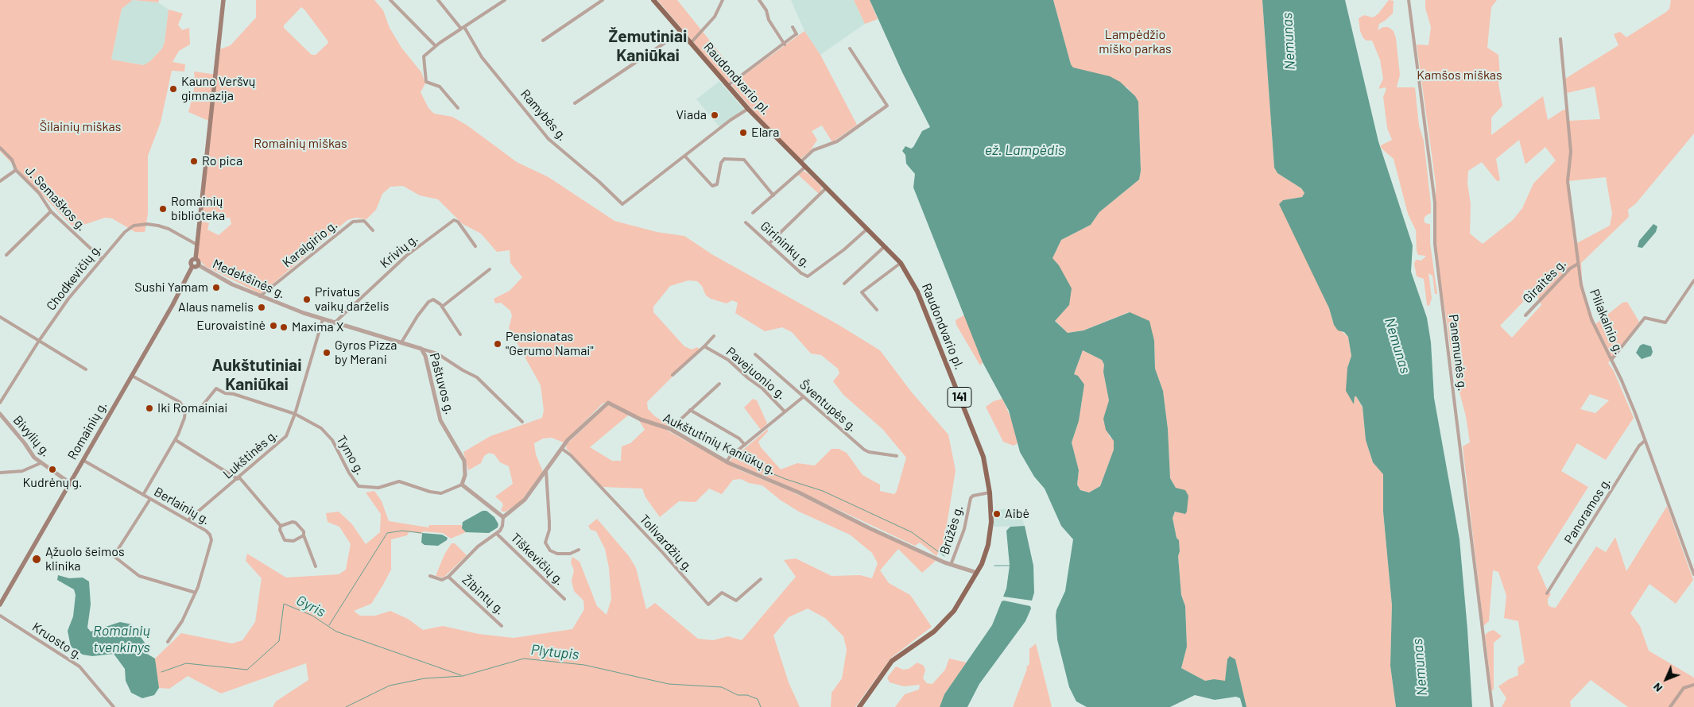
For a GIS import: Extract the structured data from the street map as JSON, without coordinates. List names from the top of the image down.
{
  "streets": {
    "main road": ["Raudondvario pl.", "141", "Romainių g."],
    "street": [
      "Ramybės g.",
      "J. Semaškos g.",
      "Karalgirio g.",
      "Girininkų g.",
      "Krivių g.",
      "Chodkevičių g.",
      "Medekšinės g.",
      "Giraitės g.",
      "Piliakalnio g.",
      "Panemunės g.",
      "Pavejuonio g.",
      "Paštuvos g.",
      "Šventupės g.",
      "Bivylių g.",
      "Aukštutinių Kaniūkų g.",
      "Lukštinės g.",
      "Tymo g.",
      "Berlainių g.",
      "Panoramos g.",
      "Brūžės g.",
      "Tolivardžių g.",
      "Tiškevičių g.",
      "Žibintų g.",
      "Kruosto g."
    ]
  },
  "crossings": [
    ["Raudondvario pl.", "Girininkų g."],
    ["Raudondvario pl.", "Aukštutinių Kaniūkų g."],
    ["Raudondvario pl.", "Brūžės g."],
    ["J. Semaškos g.", "Chodkevičių g."],
    ["Karalgirio g.", "Medekšinės g."],
    ["Krivių g.", "Medekšinės g."],
    ["Medekšinės g.", "Paštuvos g."],
    ["Medekšinės g.", "Romainių g."],
    ["Medekšinės g.", "Lukštinės g."],
    ["Giraitės g.", "Piliakalnio g."],
    ["Piliakalnio g.", "Panoramos g."],
    ["Paštuvos g.", "Tymo g."],
    ["Romainių g.", "Bivylių g."],
    ["Romainių g.", "Berlainių g."],
    ["Aukštutinių Kaniūkų g.", "Brūžės g."],
    ["Aukštutinių Kaniūkų g.", "Tolivardžių g."],
    ["Lukštinės g.", "Tymo g."],
    ["Lukštinės g.", "Berlainių g."]
  ],
  "districts": ["Žemutiniai Kaniūkai", "Aukštutiniai Kaniūkai"],
  "water": [
    "Nemunas",
    "ež. Lampėdis",
    "Gyris",
    "Romainių tvenkinys",
    "Plytupis"
  ],
  "parks": [
    "Lampėdžio miško parkas",
    "Kamšos miškas",
    "Šilainių miškas",
    "Romainių miškas"
  ],
  "places": [
    "Kauno Veršvų gimnazija",
    "Viada",
    "Elara",
    "Ro pica",
    "Romainių biblioteka",
    "Sushi Yamam",
    "Privatus vaikų darželis",
    "Alaus namelis",
    "Eurovaistinė",
    "Maxima X",
    "Pensionatas \"Gerumo Namai\"",
    "Gyros Pizza by Merani",
    "Iki Romainiai",
    "Kudrėnų g.",
    "Aibė",
    "Ąžuolo šeimos klinika"
  ],
  "north": "bottom left"
}
